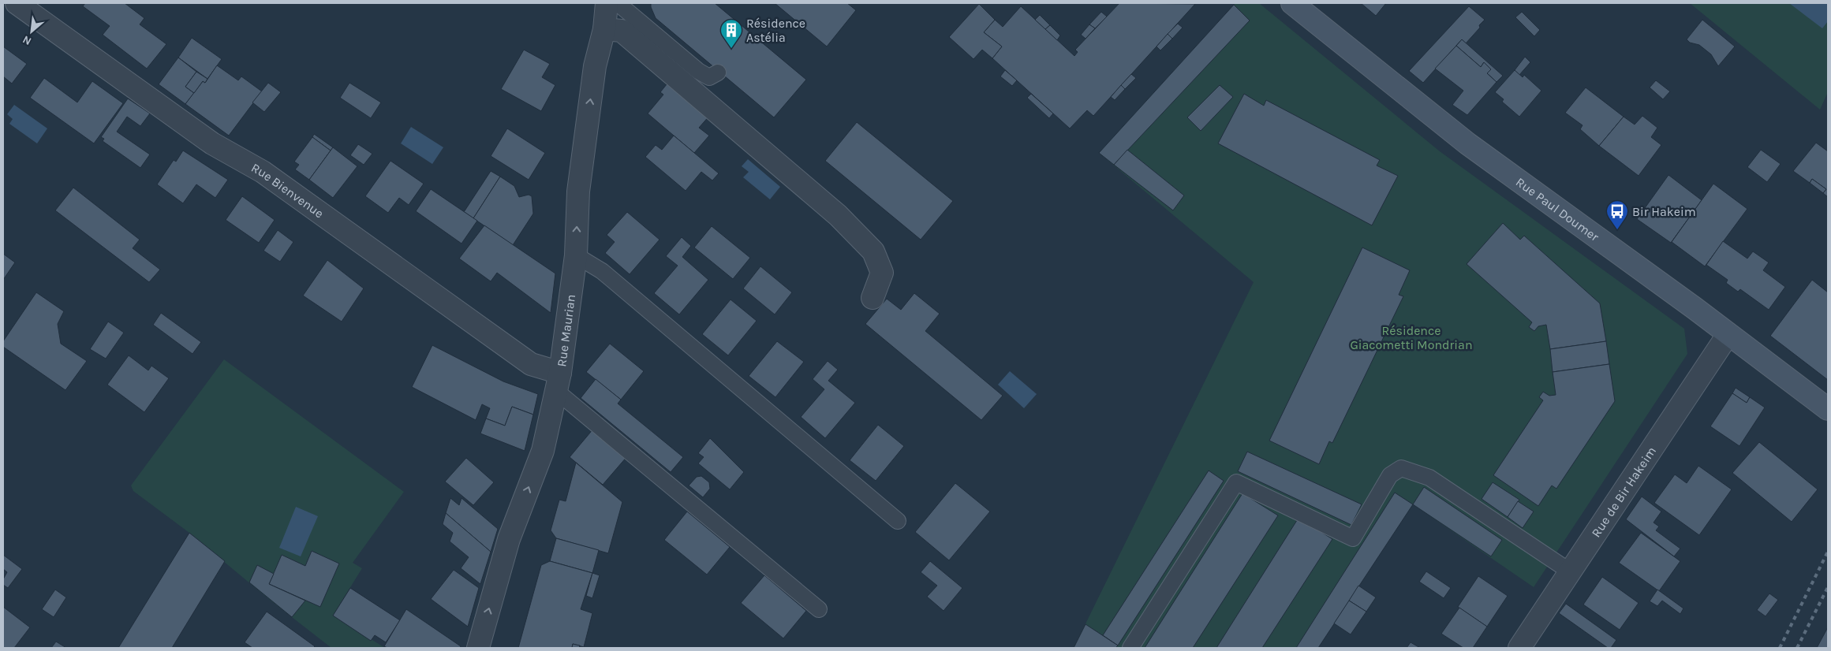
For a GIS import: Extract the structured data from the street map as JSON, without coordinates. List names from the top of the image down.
{
  "streets": {
    "street": [
      "Rue Bienvenue",
      "Rue Paul Doumer",
      "Rue Maurian",
      "Rue de Bir Hakeim"
    ]
  },
  "crossings": [
    ["Rue Bienvenue", "Rue Maurian"],
    ["Rue Paul Doumer", "Rue de Bir Hakeim"]
  ],
  "one_way": ["Rue Maurian"],
  "parks": ["Résidence Giacometti Mondrian"],
  "places": {
    "building": ["Résidence Astélia"],
    "bus stop": ["Bir Hakeim"]
  },
  "north": "bottom left"
}
